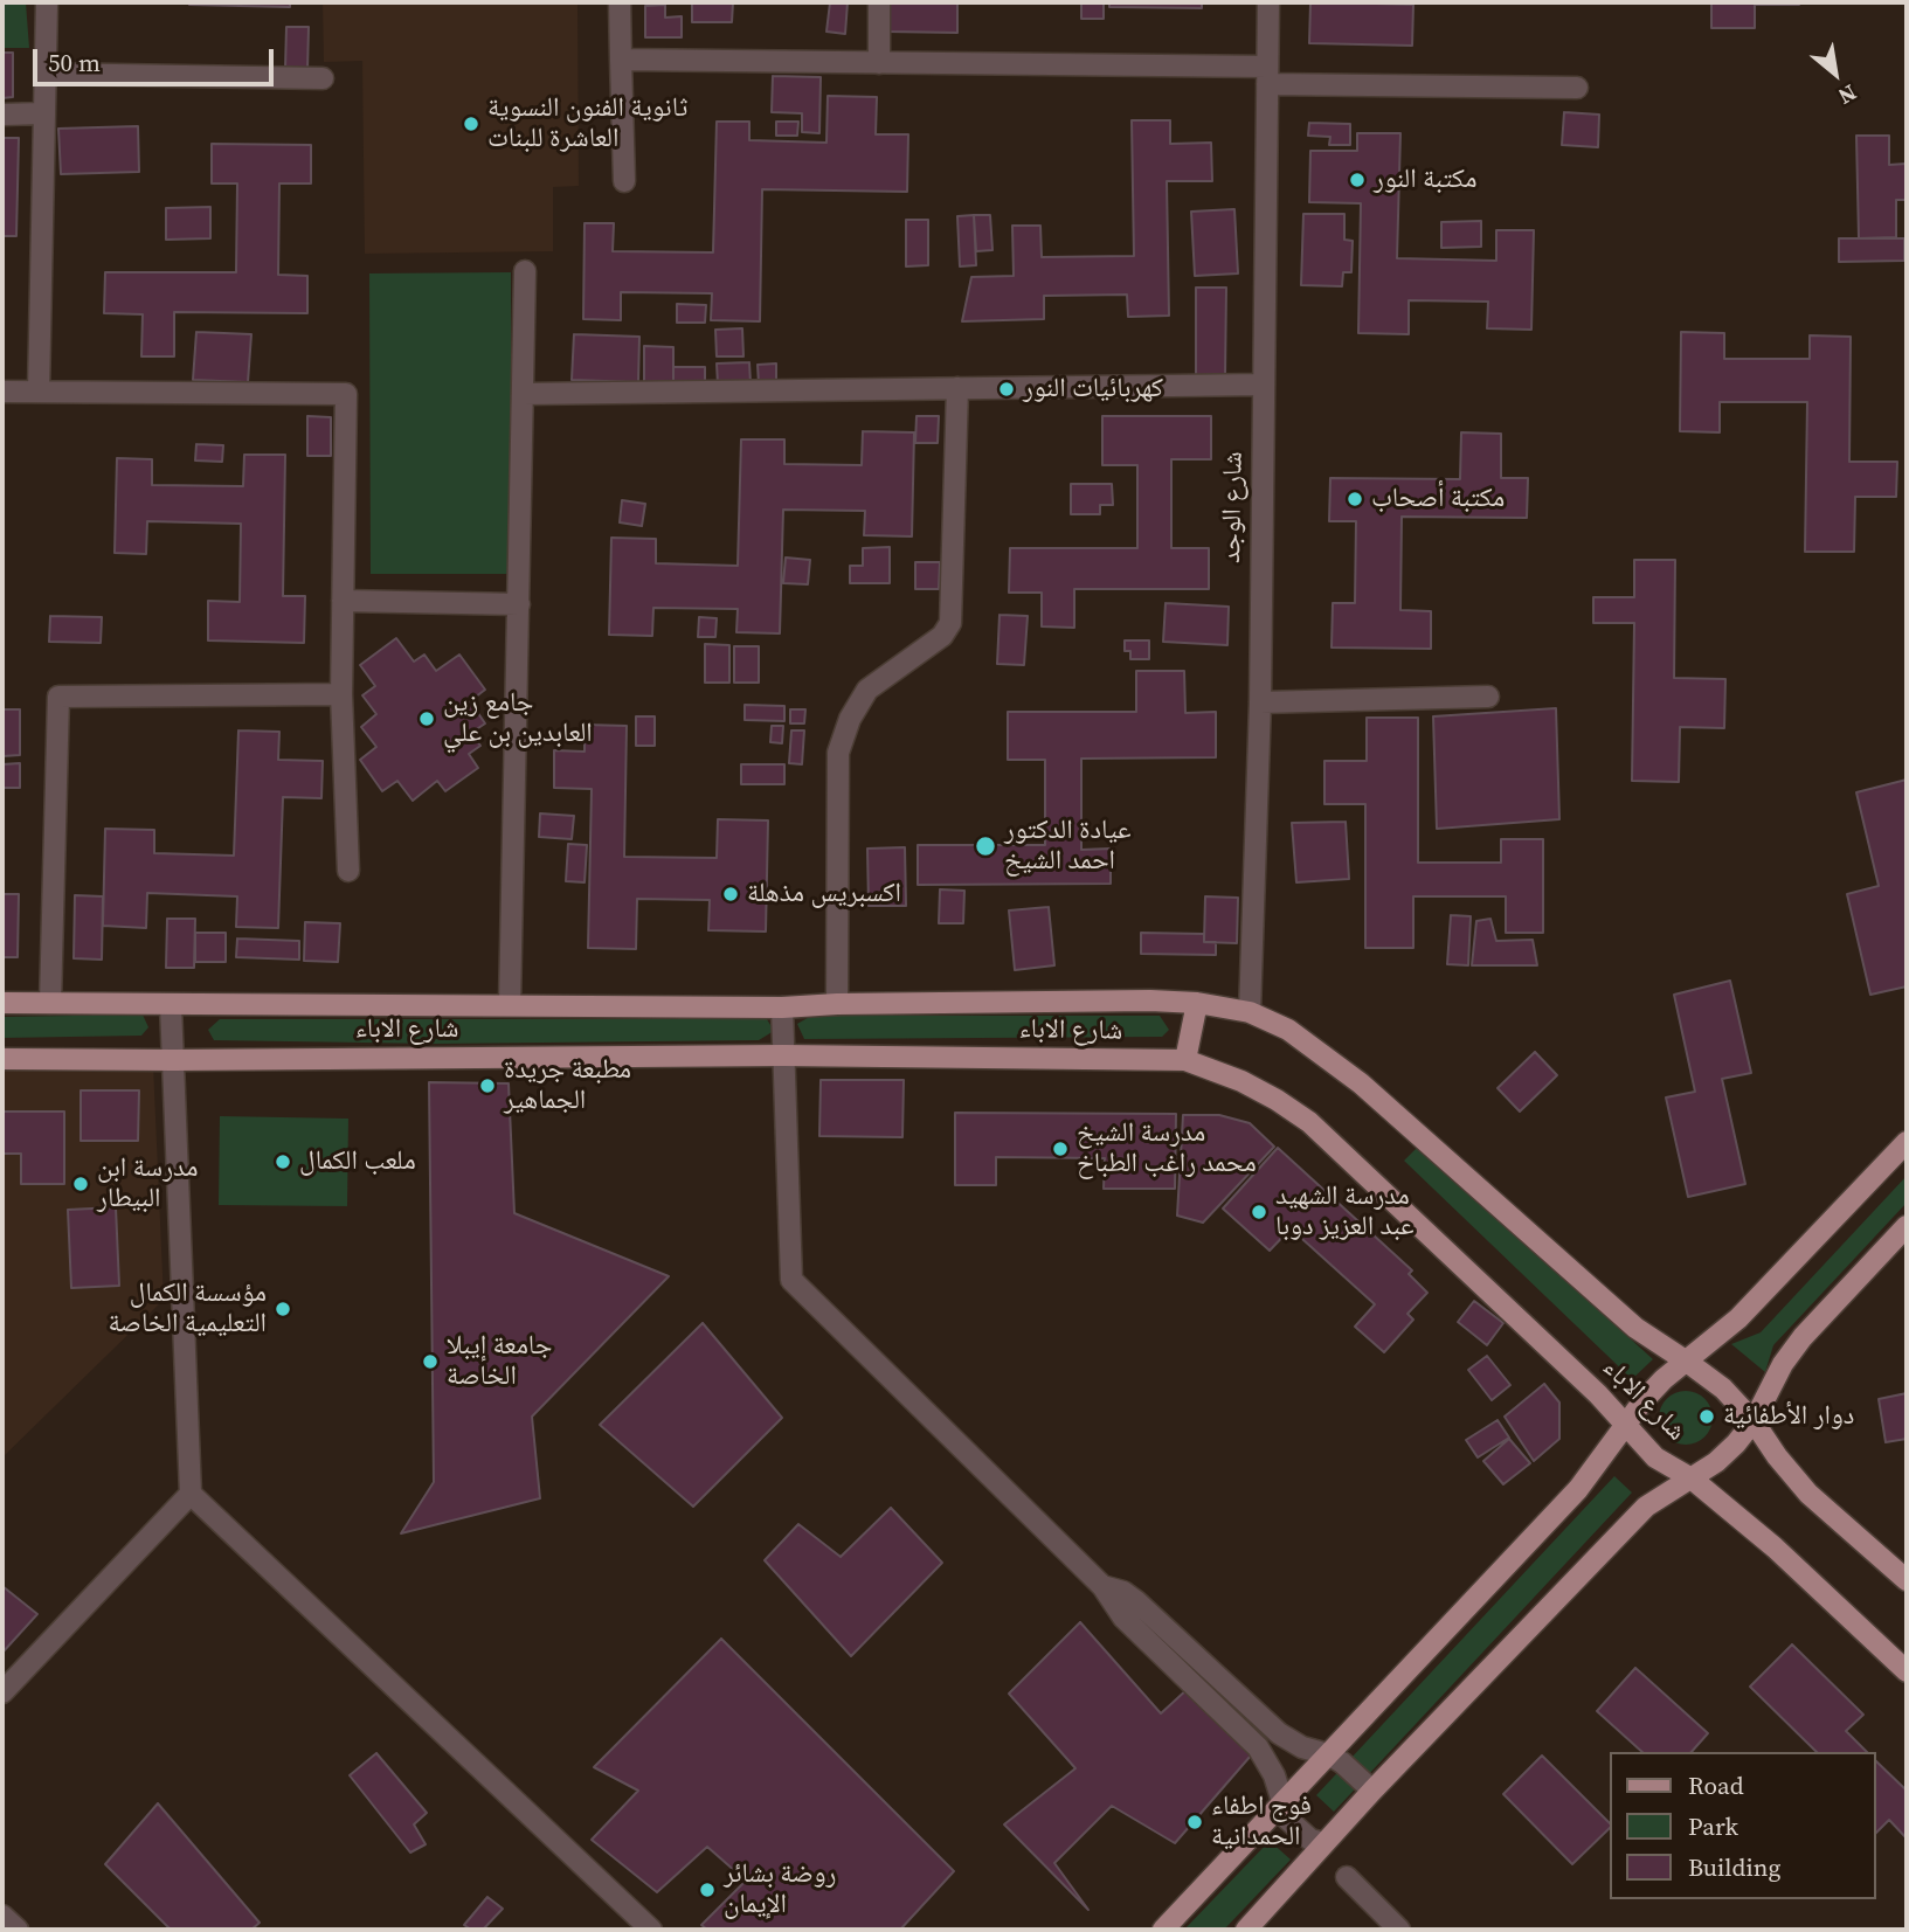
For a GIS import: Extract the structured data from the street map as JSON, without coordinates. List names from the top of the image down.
{
  "streets": {
    "main road": ["شارع الاباء"],
    "street": ["شارع الوجد"]
  },
  "crossings": [
    ["شارع الوجد", "شارع الاباء"]
  ],
  "places": [
    "ثانوية الفنون النسوية العاشرة للبنات",
    "مكتبة النور",
    "كهربائيات النور",
    "مكتبة أصحاب",
    "جامع زين العابدين بن علي",
    "عيادة الدكتور احمد الشيخ",
    "اكسبريس مذهلة",
    "مطبعة جريدة الجماهير",
    "مدرسة الشيخ محمد راغب الطباخ",
    "ملعب الكمال",
    "مدرسة ابن البيطار",
    "مدرسة الشهيد عبد العزيز دوبا",
    "مؤسسة الكمال التعليمية الخاصة",
    "جامعة إيبلا الخاصة",
    "دوار الأطفائية",
    "فوج اطفاء الحمدانية",
    "روضة بشائر الإيمان"
  ],
  "legend": ["Road", "Park", "Building"],
  "scale_bar": "50 m",
  "north": "bottom right"
}
